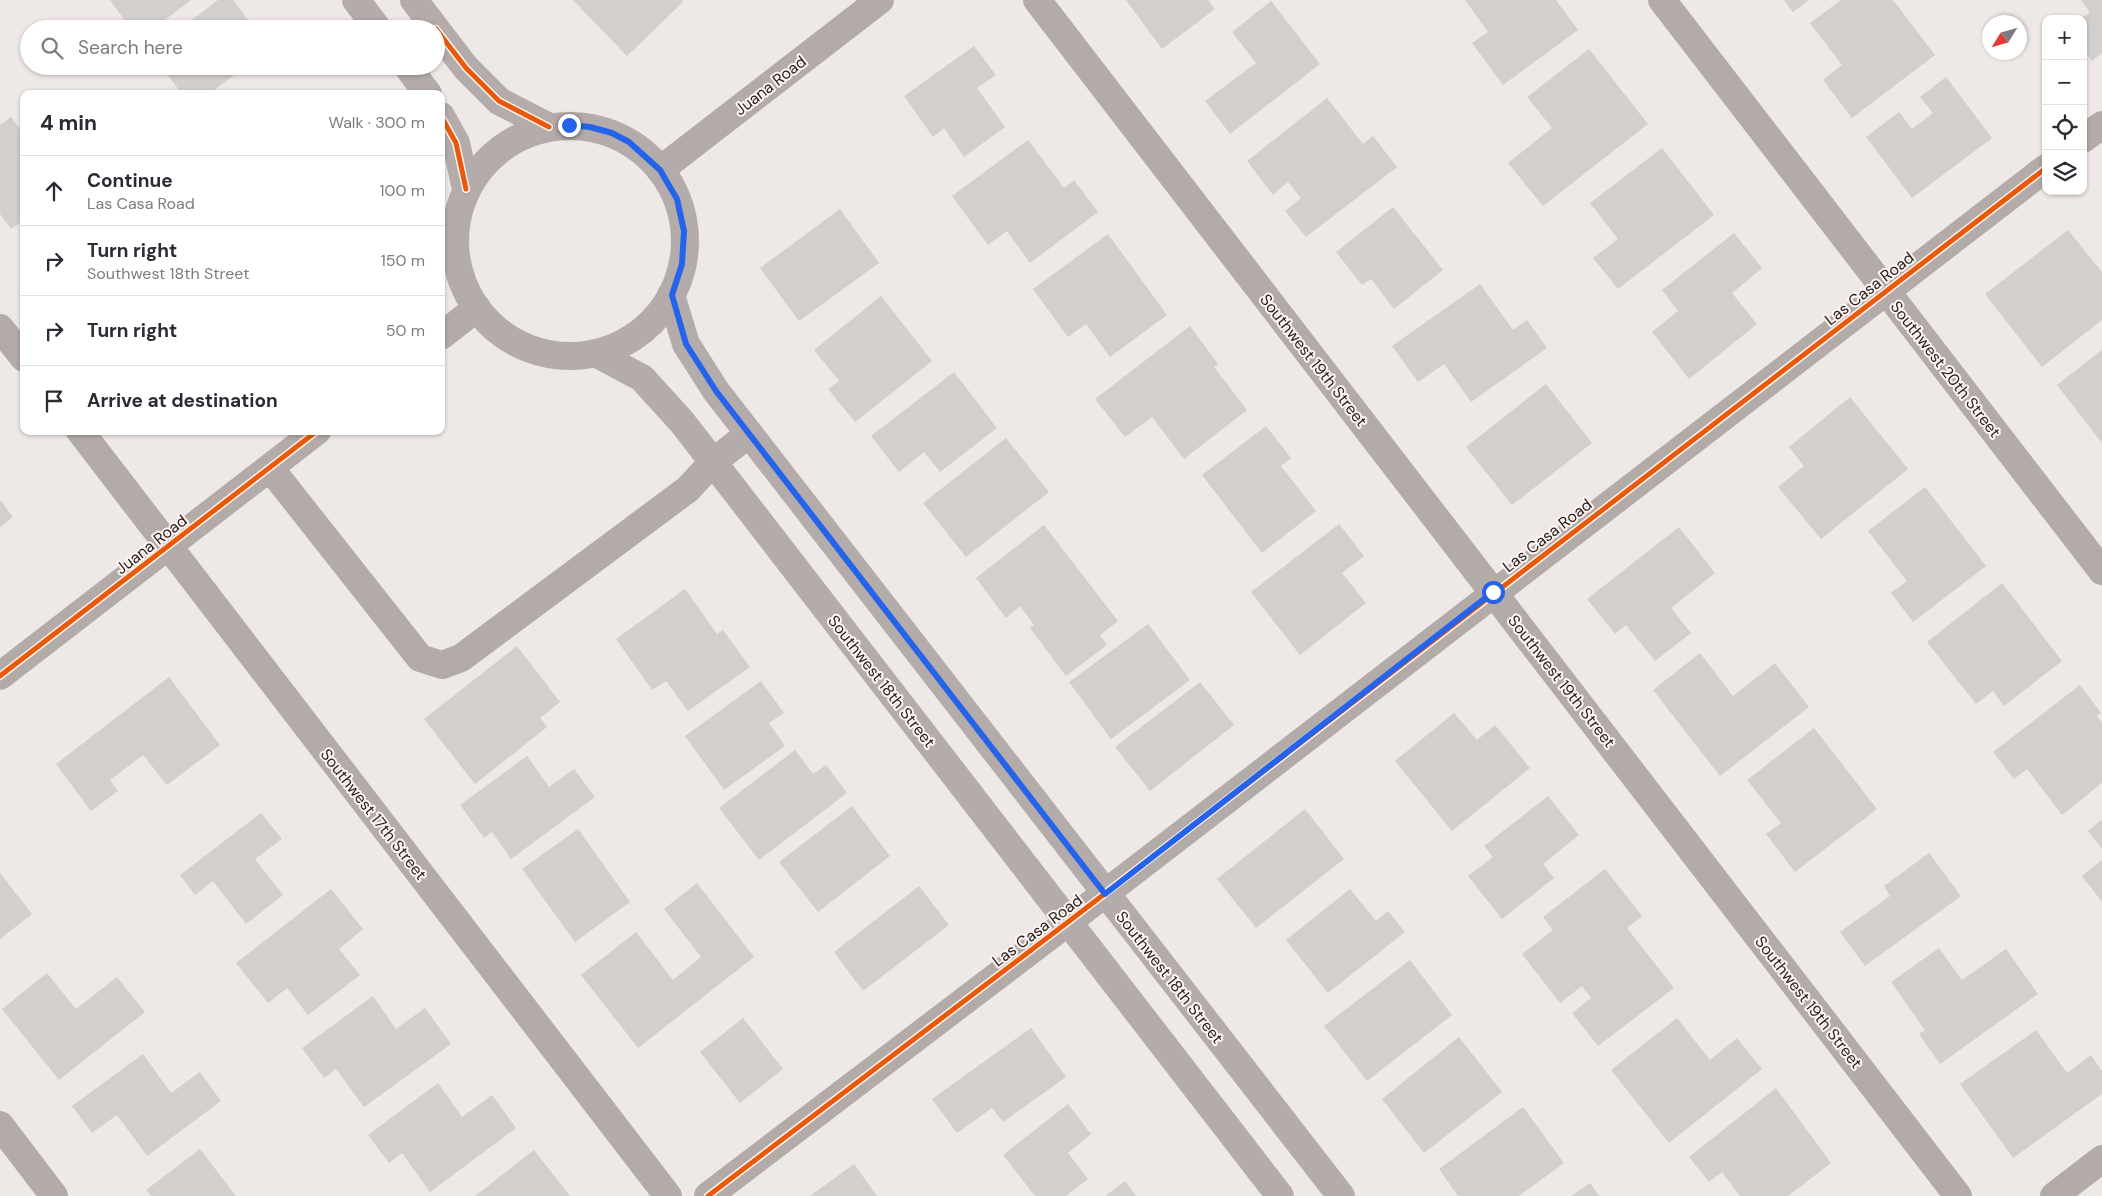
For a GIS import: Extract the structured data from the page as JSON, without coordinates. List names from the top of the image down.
{
  "streets": {
    "main road": ["Southwest 18th Street"],
    "street": [
      "Juana Road",
      "Las Casa Road",
      "Southwest 19th Street",
      "Southwest 20th Street",
      "Southwest 17th Street"
    ]
  },
  "crossings": [
    ["Juana Road", "Southwest 17th Street"],
    ["Las Casa Road", "Southwest 19th Street"],
    ["Las Casa Road", "Southwest 20th Street"],
    ["Las Casa Road", "Southwest 18th Street"]
  ],
  "north": "bottom left",
  "page": {
    "map_buttons": ["+", "−"],
    "search": "Search here",
    "heading": ["4 min", "Walk · 300 m"],
    "list": [
      ["Continue", "Las Casa Road", "100 m"],
      ["Turn right", "Southwest 18th Street", "150 m"],
      ["Turn right", "50 m"],
      "Arrive at destination"
    ]
  }
}
